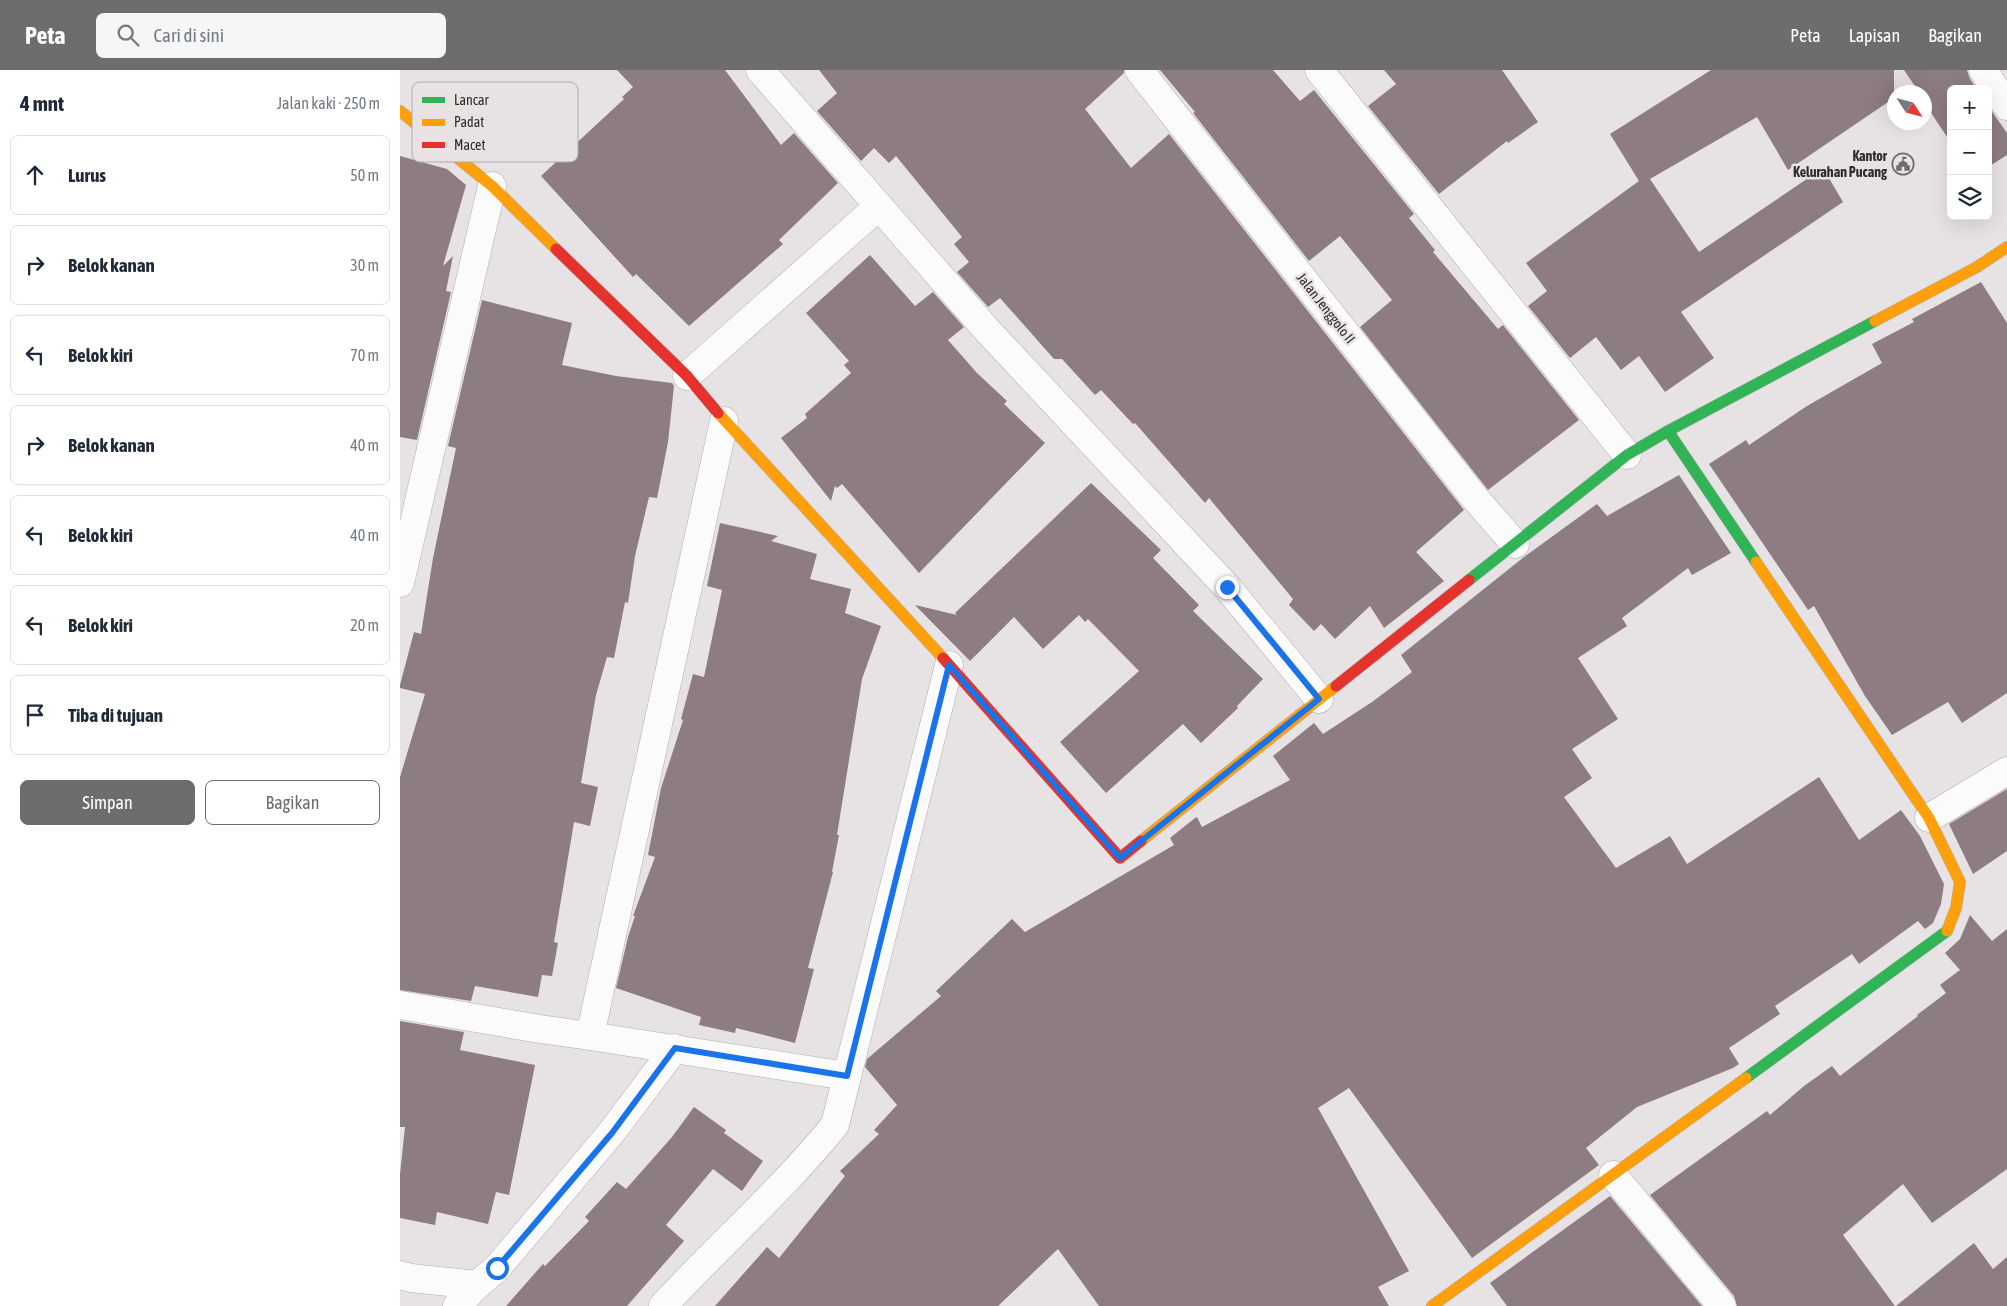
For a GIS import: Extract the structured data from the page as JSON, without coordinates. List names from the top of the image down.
{
  "streets": {
    "street": ["Jalan Jenggolo II"]
  },
  "places": {
    "public building": ["Kantor Kelurahan Pucang"]
  },
  "legend": ["Lancar", "Padat", "Macet"],
  "north": "bottom right",
  "page": {
    "header": "Peta",
    "search": "Cari di sini",
    "nav": ["Peta", "Lapisan", "Bagikan"],
    "heading": ["4 mnt", "Jalan kaki · 250 m"],
    "map_buttons": ["+", "−"],
    "list": [
      ["Lurus", "50 m"],
      ["Belok kanan", "30 m"],
      ["Belok kiri", "70 m"],
      ["Belok kanan", "40 m"],
      ["Belok kiri", "40 m"],
      ["Belok kiri", "20 m"],
      "Tiba di tujuan"
    ],
    "buttons": ["Simpan", "Bagikan"]
  }
}
